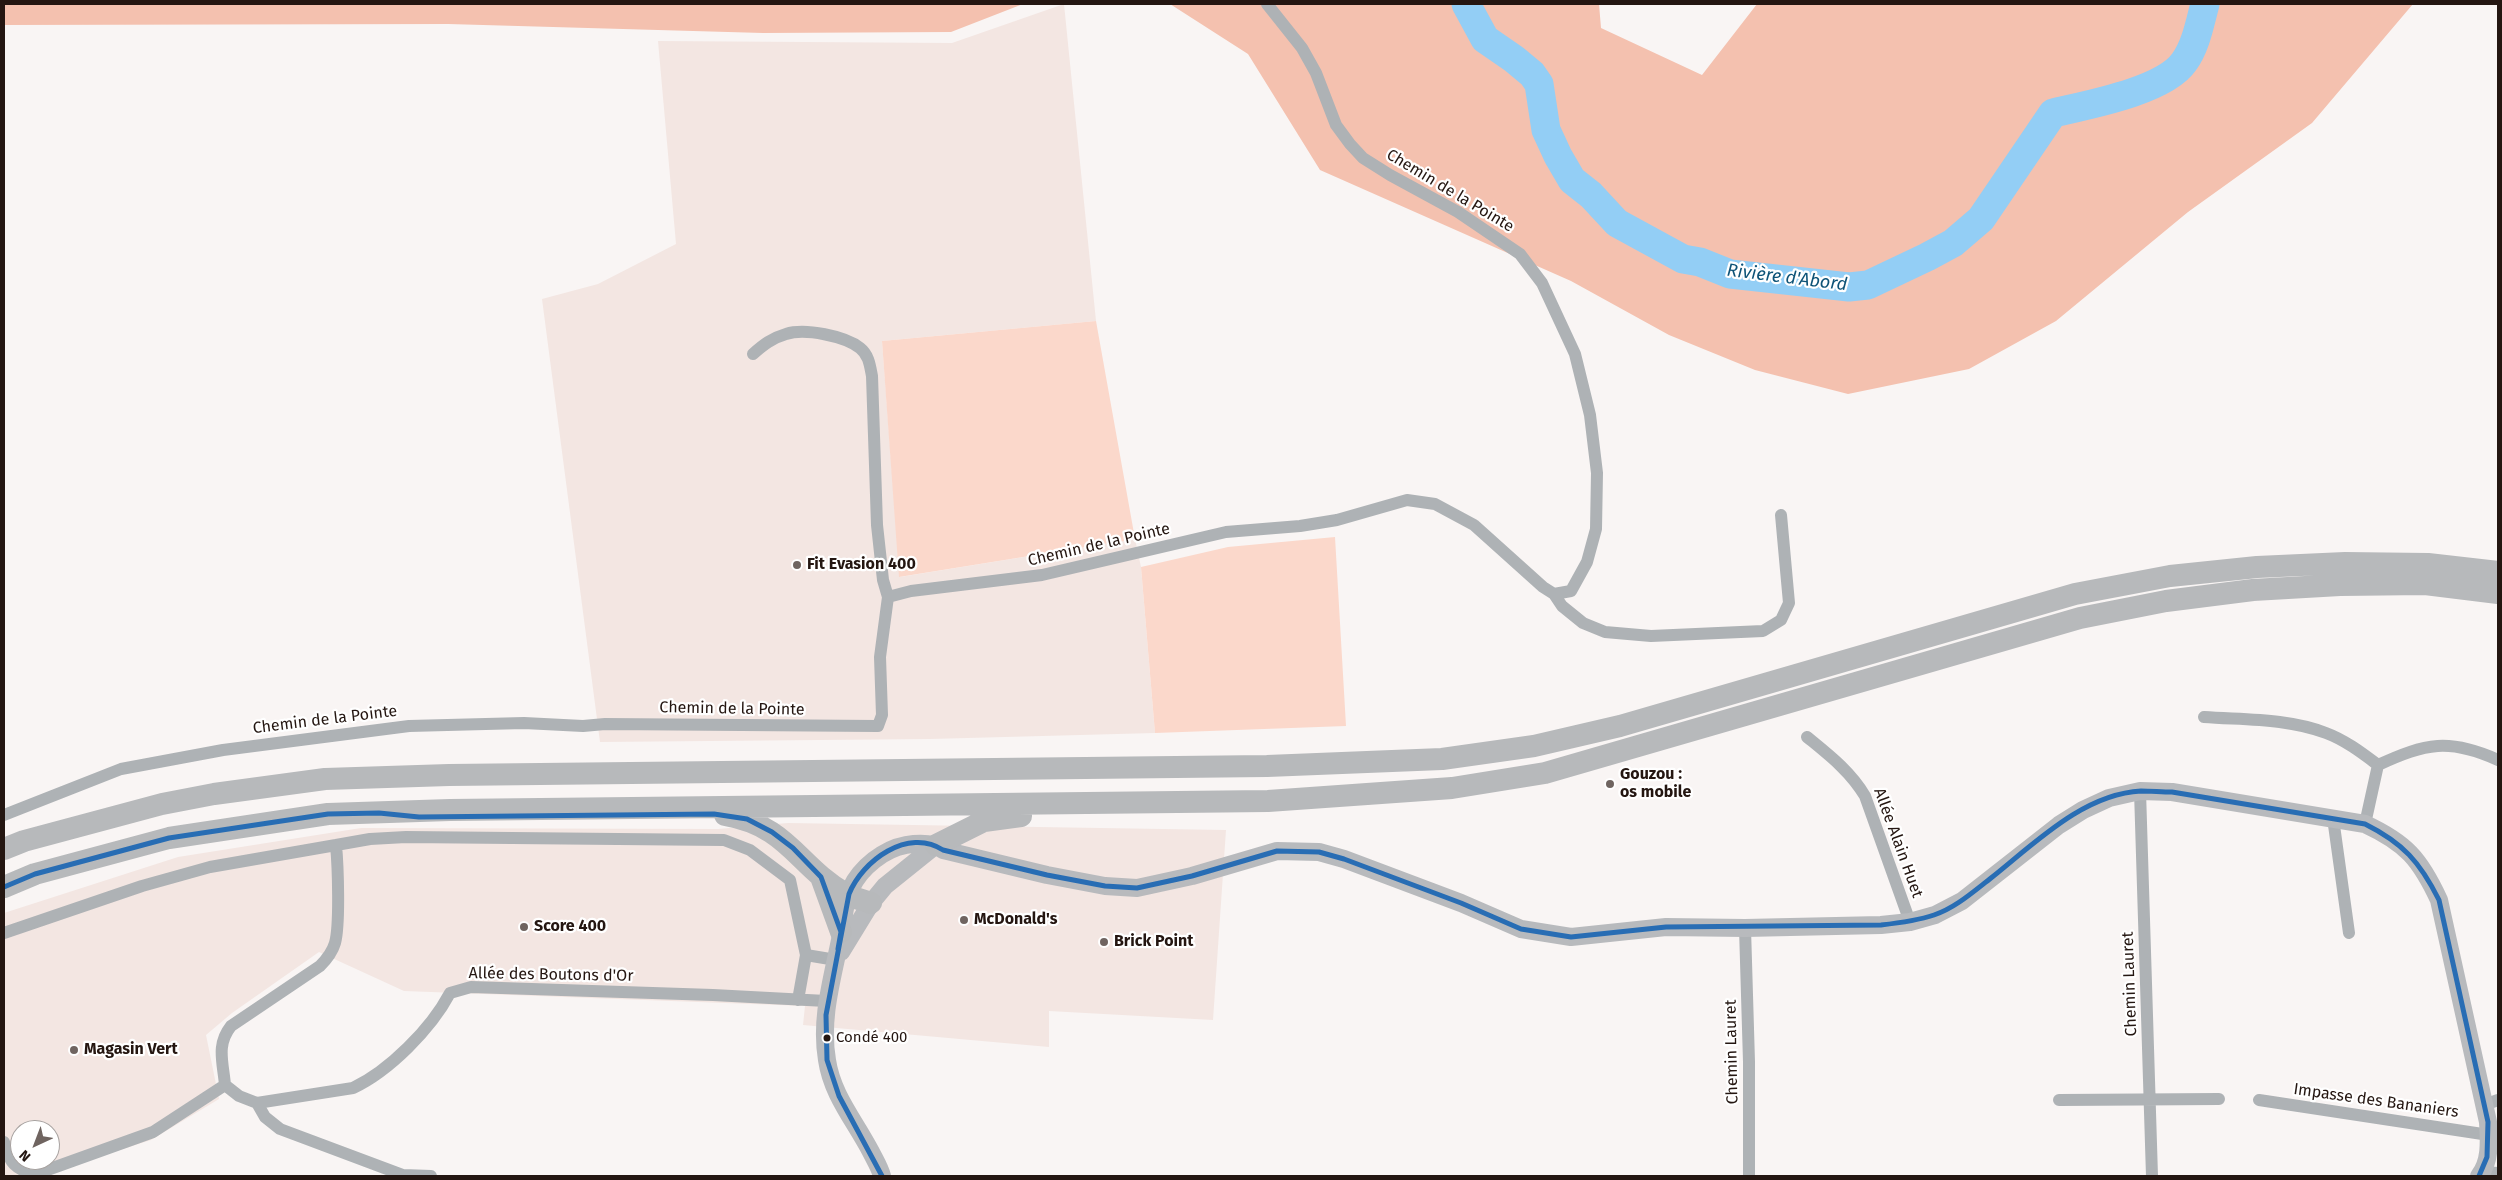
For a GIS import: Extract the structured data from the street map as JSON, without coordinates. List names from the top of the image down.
{
  "streets": {
    "street": [
      "Chemin de la Pointe",
      "Allée Alain Huet",
      "Allée des Boutons d'Or",
      "Chemin Lauret",
      "Impasse des Bananiers"
    ]
  },
  "water": ["Rivière d'Abord"],
  "places": [
    "Fit Evasion 400",
    "Gouzou : os mobile",
    "McDonald's",
    "Score 400",
    "Brick Point",
    "Condé 400",
    "Magasin Vert"
  ],
  "north": "bottom left"
}
